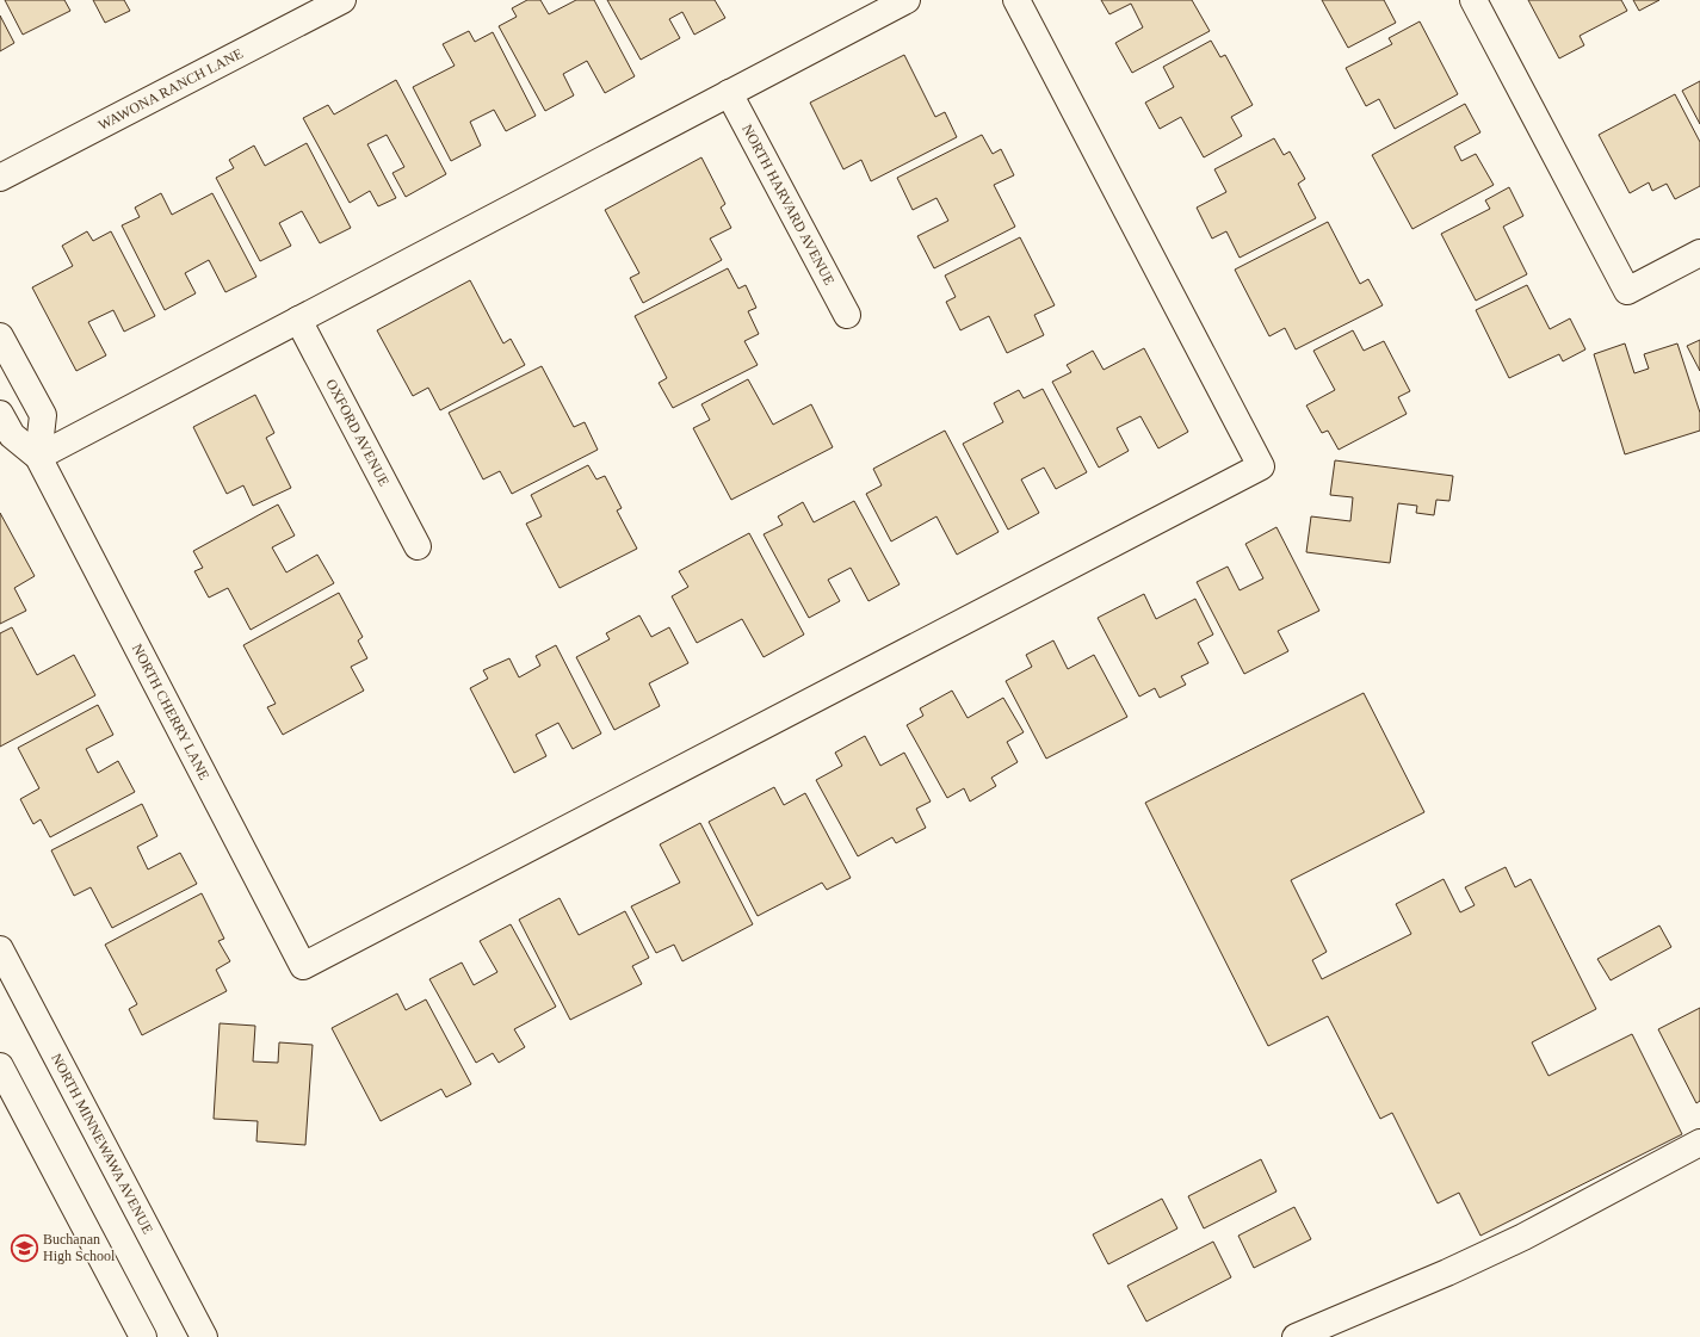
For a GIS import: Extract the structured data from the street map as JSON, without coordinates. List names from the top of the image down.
{
  "streets": {
    "street": [
      "WAWONA RANCH LANE",
      "NORTH HARVARD AVENUE",
      "OXFORD AVENUE",
      "NORTH CHERRY LANE",
      "NORTH MINNEWAWA AVENUE"
    ]
  },
  "places": {
    "school or university": ["Buchanan High School"]
  }
}
